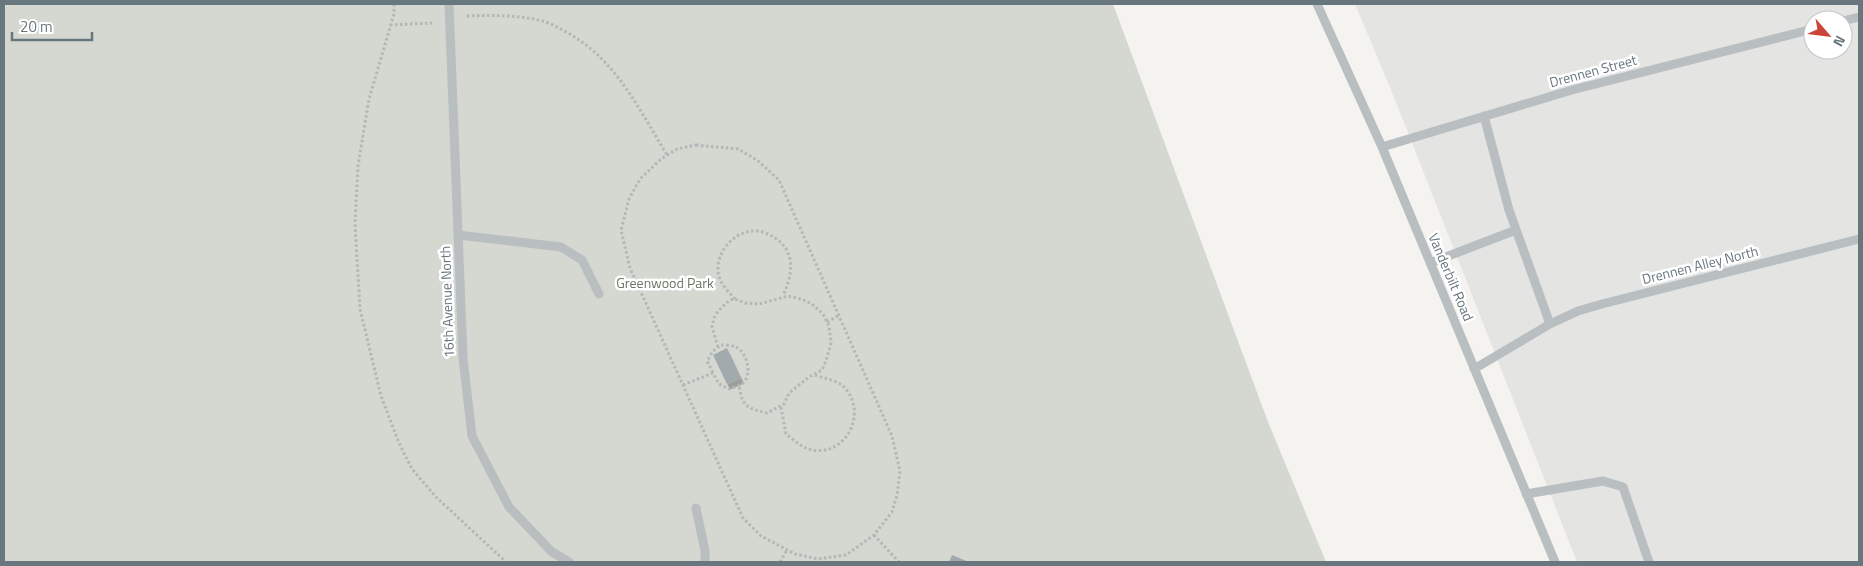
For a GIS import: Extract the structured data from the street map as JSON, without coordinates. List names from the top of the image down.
{
  "streets": {
    "street": [
      "Drennen Street",
      "Drennen Alley North",
      "Vanderbilt Road",
      "16th Avenue North"
    ]
  },
  "crossings": [
    ["Drennen Street", "Vanderbilt Road"],
    ["Drennen Alley North", "Vanderbilt Road"]
  ],
  "parks": ["Greenwood Park"],
  "scale_bar": "20 m",
  "north": "bottom right"
}
